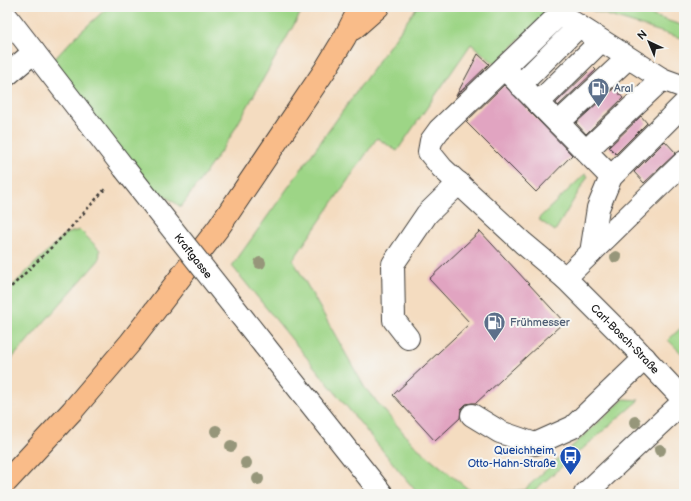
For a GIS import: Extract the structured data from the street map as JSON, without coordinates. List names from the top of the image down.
{
  "streets": {
    "street": ["Kraftgasse", "Carl-Bosch-Straße"]
  },
  "places": {
    "fuel station": ["Aral", "Frühmesser"],
    "bus stop": ["Queichheim, Otto-Hahn-Straße"]
  },
  "north": "top left"
}
